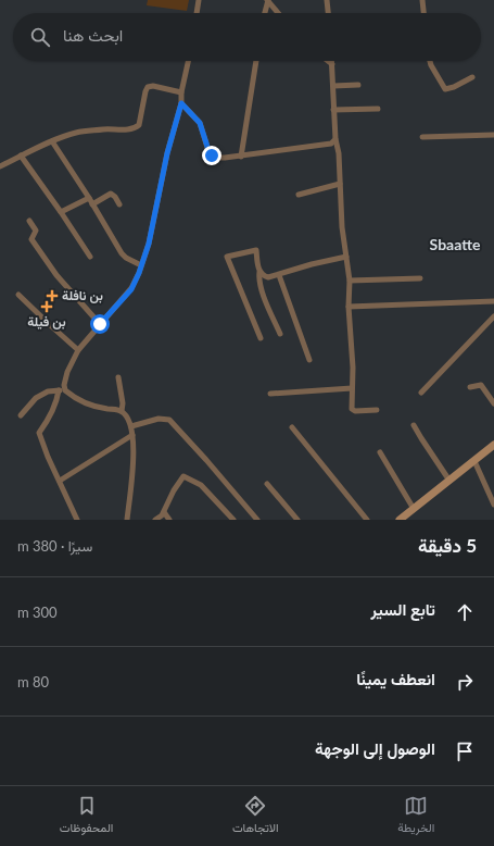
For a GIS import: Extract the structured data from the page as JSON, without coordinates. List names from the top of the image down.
{
  "districts": ["Sbaatte"],
  "places": {
    "health": ["بن نافلة", "بن فيلة"]
  },
  "page": {
    "search": "ابحث هنا",
    "heading": ["5 دقيقة", "سيرًا · 380 m"],
    "list": [
      ["تابع السير", "300 m"],
      ["انعطف يمينًا", "80 m"],
      "الوصول إلى الوجهة"
    ],
    "nav": ["الخريطة", "الاتجاهات", "المحفوظات"]
  }
}
